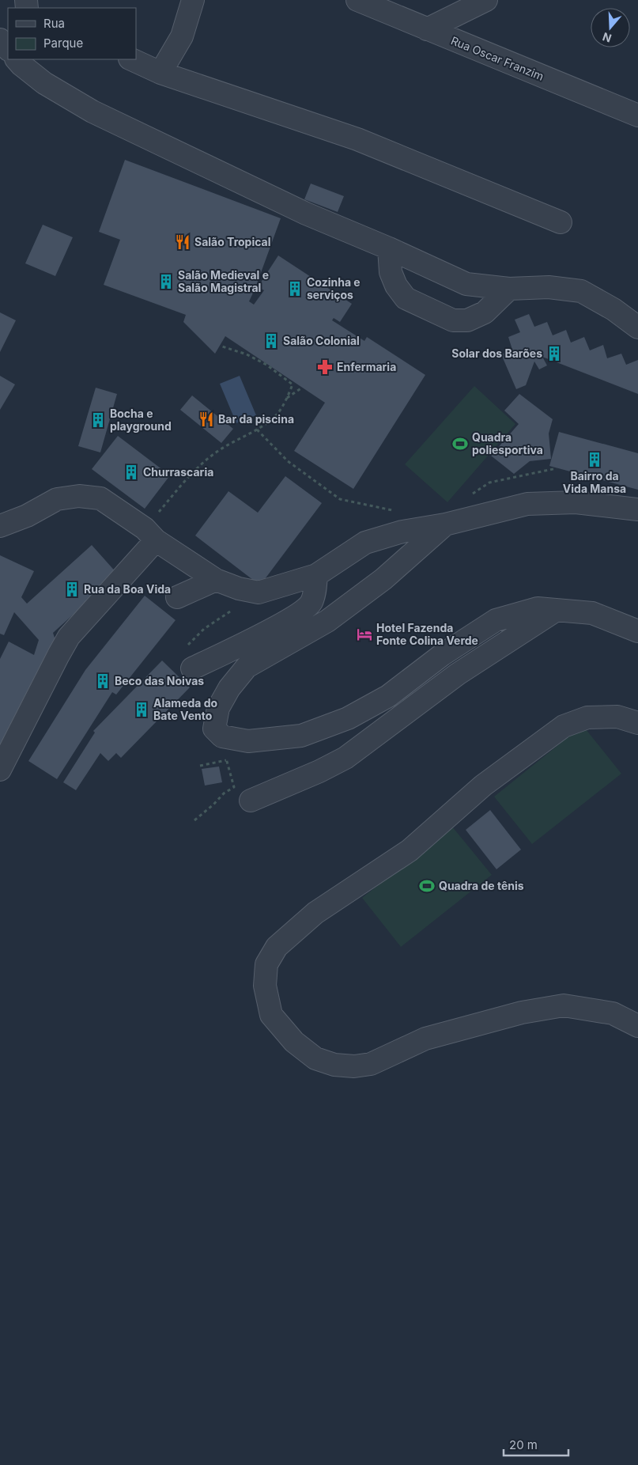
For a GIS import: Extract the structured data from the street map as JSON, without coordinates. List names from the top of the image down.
{
  "streets": {
    "street": ["Rua Oscar Franzim"]
  },
  "places": {
    "restaurant": ["Salão Tropical", "Bar da piscina"],
    "building": [
      "Salão Medieval e Salão Magistral",
      "Cozinha e serviços",
      "Salão Colonial",
      "Solar dos Barões",
      "Bocha e playground",
      "Bairro da Vida Mansa",
      "Churrascaria",
      "Rua da Boa Vida",
      "Beco das Noivas",
      "Alameda do Bate Vento"
    ],
    "pharmacy": ["Enfermaria"],
    "sports": ["Quadra poliesportiva", "Quadra de tênis"],
    "hotel": ["Hotel Fazenda Fonte Colina Verde"]
  },
  "legend": ["Rua", "Parque"],
  "scale_bar": "20 m",
  "north": "bottom"
}
